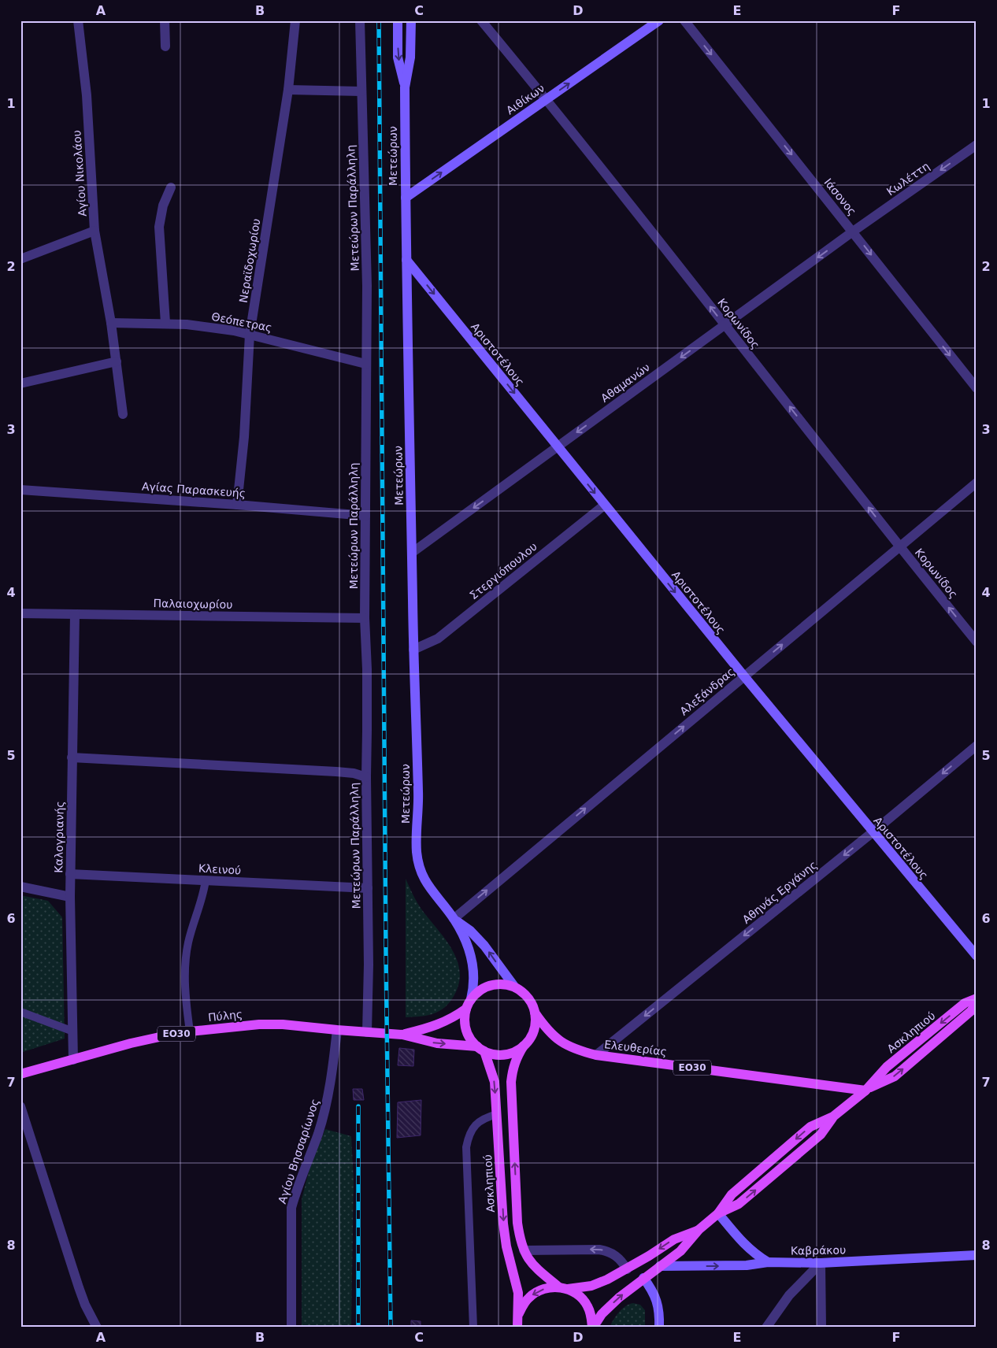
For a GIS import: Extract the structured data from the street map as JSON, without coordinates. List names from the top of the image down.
{
  "streets": {
    "main road": [
      "Πύλης",
      "Ασκληπιού",
      "ΕΟ30",
      "Ελευθερίας"
    ],
    "street": [
      "Αιθίκων",
      "Μετεώρων",
      "Αγίου Νικολάου",
      "Κωλέττη",
      "Ιάσονος",
      "Μετεώρων Παράλληλη",
      "Νεραϊδοχωρίου",
      "Θεόπετρας",
      "Κορωνίδος",
      "Αριστοτέλους",
      "Αθαμανών",
      "Αγίας Παρασκευής",
      "Στεργιόπουλου",
      "Παλαιοχωρίου",
      "Αλεξάνδρας",
      "Καλογριανής",
      "Κλεινού",
      "Αθηνάς Εργάνης",
      "Αγίου Βησσαρίωνος",
      "Καβράκου"
    ]
  },
  "crossings": [
    ["Αιθίκων", "Μετεώρων"],
    ["Αιθίκων", "Κορωνίδος"],
    ["Μετεώρων", "Αριστοτέλους"],
    ["Μετεώρων", "Αθαμανών"],
    ["Μετεώρων", "Στεργιόπουλου"],
    ["Μετεώρων", "Αλεξάνδρας"],
    ["Μετεώρων", "Ασκληπιού"],
    ["Μετεώρων", "ΕΟ30"],
    ["Μετεώρων", "Ελευθερίας"],
    ["Αγίου Νικολάου", "Θεόπετρας"],
    ["Κωλέττη", "Ιάσονος"],
    ["Κωλέττη", "Αθαμανών"],
    ["Ιάσονος", "Αθαμανών"],
    ["Μετεώρων Παράλληλη", "Θεόπετρας"],
    ["Μετεώρων Παράλληλη", "Αγίας Παρασκευής"],
    ["Μετεώρων Παράλληλη", "Παλαιοχωρίου"],
    ["Μετεώρων Παράλληλη", "Κλεινού"],
    ["Μετεώρων Παράλληλη", "Πύλης"],
    ["Μετεώρων Παράλληλη", "ΕΟ30"],
    ["Νεραϊδοχωρίου", "Θεόπετρας"],
    ["Νεραϊδοχωρίου", "Αγίας Παρασκευής"],
    ["Κορωνίδος", "Αθαμανών"],
    ["Κορωνίδος", "Αλεξάνδρας"],
    ["Αριστοτέλους", "Αθαμανών"],
    ["Αριστοτέλους", "Στεργιόπουλου"],
    ["Αριστοτέλους", "Αλεξάνδρας"],
    ["Αριστοτέλους", "Αθηνάς Εργάνης"],
    ["Παλαιοχωρίου", "Καλογριανής"],
    ["Καλογριανής", "Κλεινού"],
    ["Καλογριανής", "Πύλης"],
    ["Αθηνάς Εργάνης", "Ελευθερίας"],
    ["Πύλης", "ΕΟ30"],
    ["Πύλης", "Αγίου Βησσαρίωνος"],
    ["Ασκληπιού", "ΕΟ30"],
    ["Ασκληπιού", "Ελευθερίας"],
    ["Ασκληπιού", "Καβράκου"],
    ["ΕΟ30", "Ελευθερίας"]
  ],
  "one_way": [
    "Αιθίκων",
    "Κωλέττη",
    "Ιάσονος",
    "Κορωνίδος",
    "Αριστοτέλους",
    "Αθαμανών",
    "Αλεξάνδρας",
    "Αθηνάς Εργάνης"
  ],
  "grid": {
    "columns": [
      "A",
      "B",
      "C",
      "D",
      "E",
      "F"
    ],
    "rows": [
      "1",
      "2",
      "3",
      "4",
      "5",
      "6",
      "7",
      "8"
    ]
  }
}
